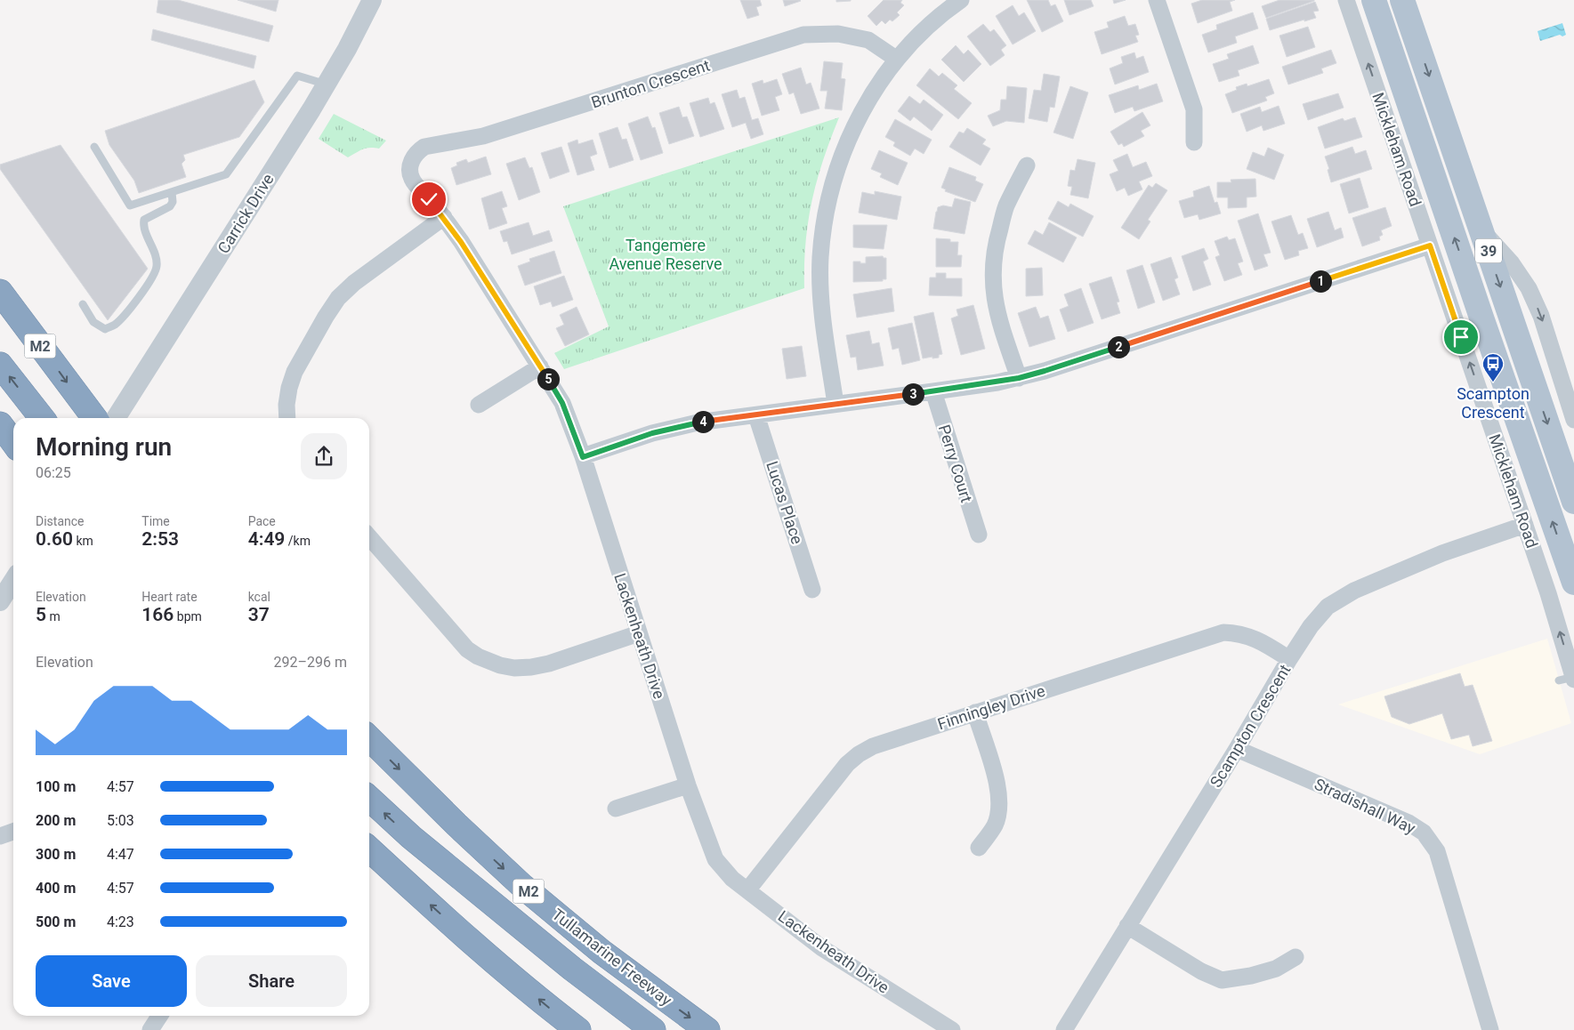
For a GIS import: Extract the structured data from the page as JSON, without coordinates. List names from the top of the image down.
{
  "streets": {
    "highway": ["M2", "Tullamarine Freeway"],
    "main road": ["Mickleham Road", "39"],
    "street": [
      "Brunton Crescent",
      "Carrick Drive",
      "Perry Court",
      "Lucas Place",
      "Lackenheath Drive",
      "Finningley Drive",
      "Scampton Crescent",
      "Stradishall Way"
    ]
  },
  "crossings": [
    ["Brunton Crescent", "Lackenheath Drive"],
    ["Mickleham Road", "Scampton Crescent"],
    ["Lackenheath Drive", "Finningley Drive"],
    ["Finningley Drive", "Scampton Crescent"],
    ["Scampton Crescent", "Stradishall Way"]
  ],
  "parks": ["Tangemere Avenue Reserve"],
  "places": {
    "bus stop": ["Scampton Crescent"]
  },
  "page": {
    "pins": [
      "1",
      "2",
      "5",
      "3",
      "4"
    ],
    "heading": ["Morning run", "06:25"],
    "stats": [
      ["Distance", "0.60 km"],
      ["Time", "2:53"],
      ["Pace", "4:49 /km"],
      ["Elevation", "5 m"],
      ["Heart rate", "166 bpm"],
      ["kcal", "37"]
    ],
    "chart": ["Elevation", "292–296 m"],
    "list": [
      {
        "name": "100 m",
        "note": "4:57"
      },
      {
        "name": "200 m",
        "note": "5:03"
      },
      {
        "name": "300 m",
        "note": "4:47"
      },
      {
        "name": "400 m",
        "note": "4:57"
      },
      {
        "name": "500 m",
        "note": "4:23"
      }
    ],
    "buttons": ["Save", "Share"]
  }
}
